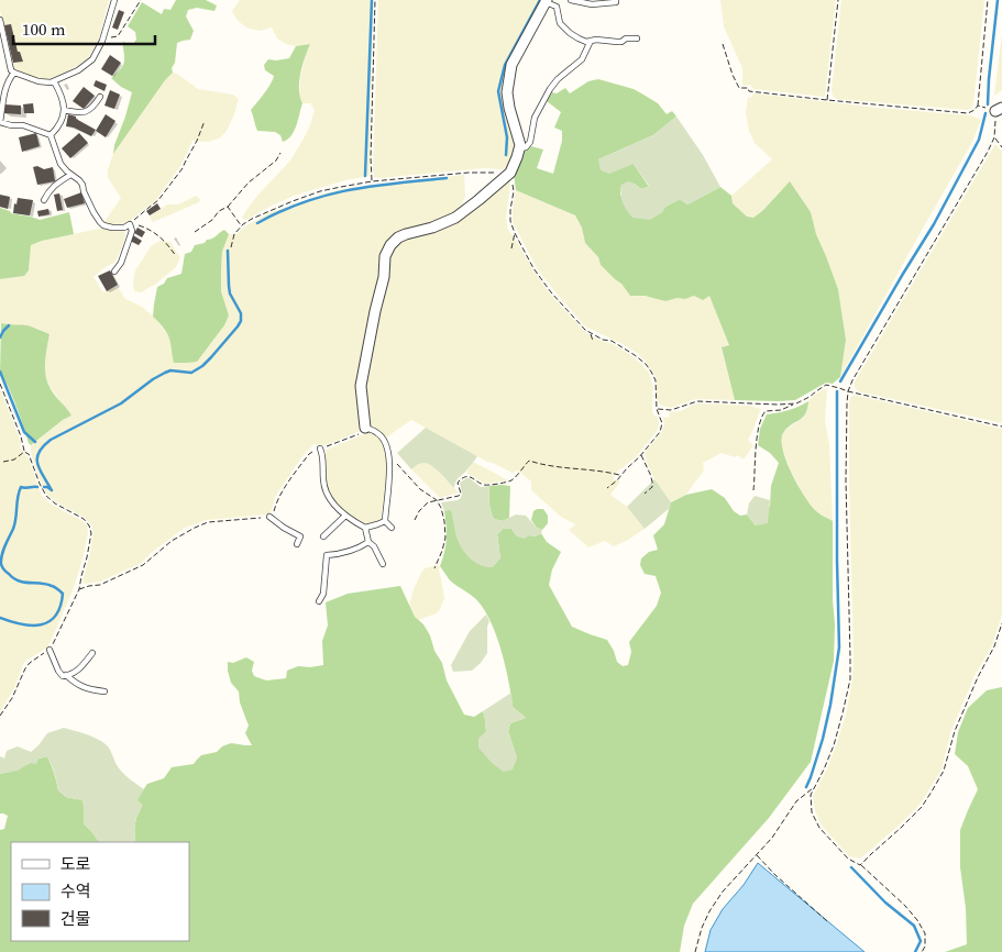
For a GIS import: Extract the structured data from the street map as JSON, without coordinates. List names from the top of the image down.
{
  "legend": ["도로", "수역", "건물"],
  "scale_bar": "100 m"
}
